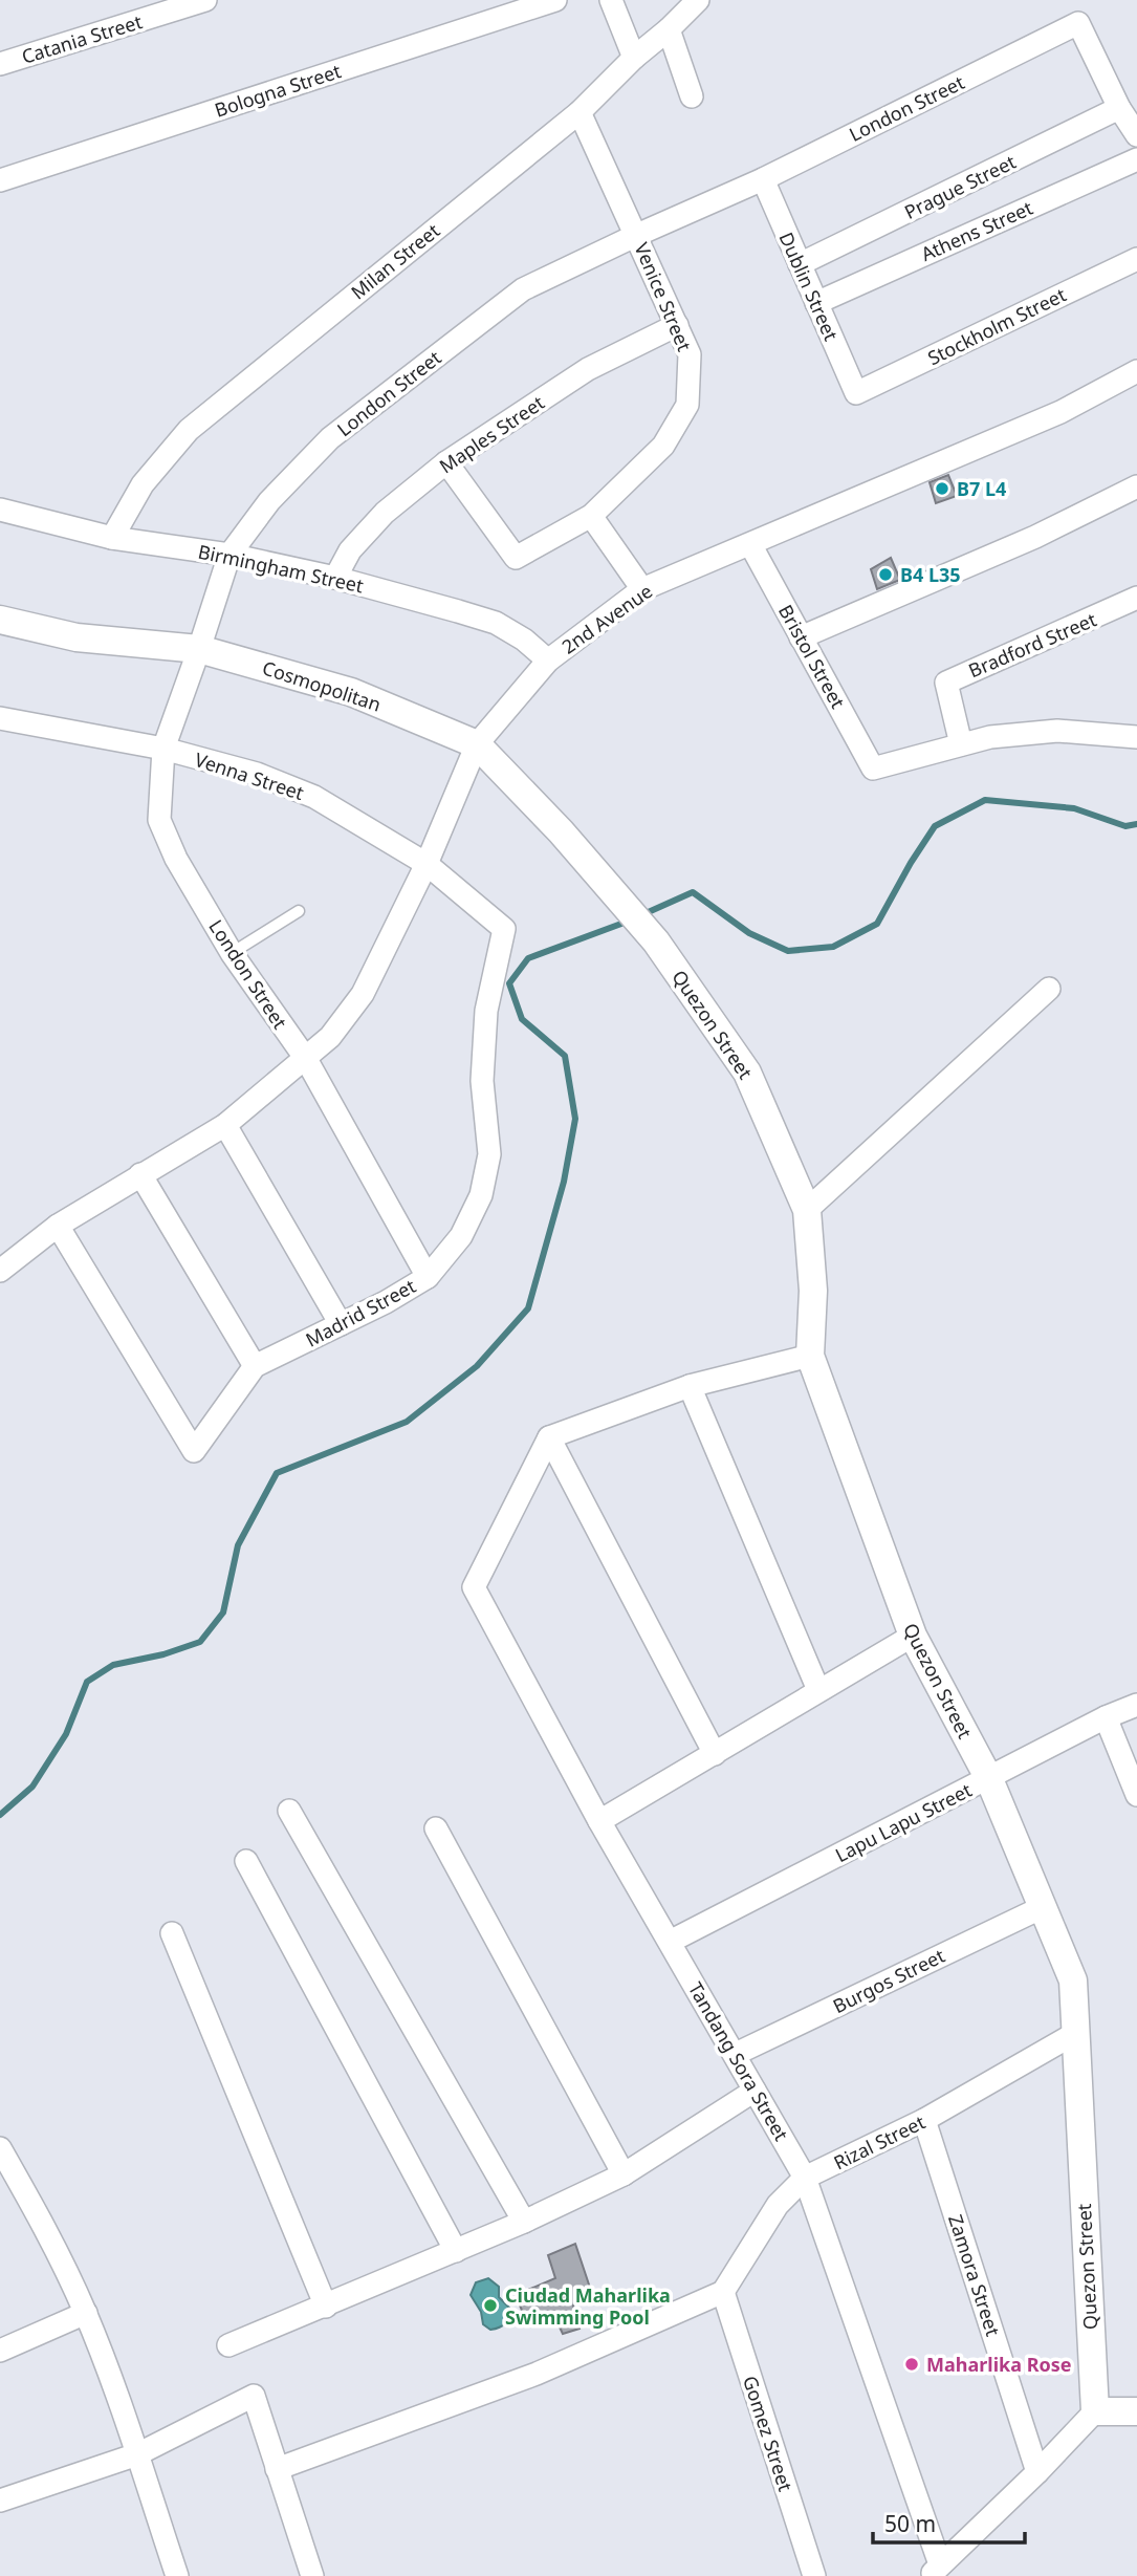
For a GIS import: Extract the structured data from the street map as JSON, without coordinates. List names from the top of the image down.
{
  "streets": {
    "street": [
      "Catania Street",
      "Bologna Street",
      "London Street",
      "Prague Street",
      "Athens Street",
      "Milan Street",
      "Dublin Street",
      "Venice Street",
      "Stockholm Street",
      "Maples Street",
      "Birmingham Street",
      "2nd Avenue",
      "Bradford Street",
      "Bristol Street",
      "Cosmopolitan",
      "Venna Street",
      "Quezon Street",
      "Madrid Street",
      "Lapu Lapu Street",
      "Burgos Street",
      "Tandang Sora Street",
      "Rizal Street",
      "Zamora Street",
      "Gomez Street"
    ]
  },
  "crossings": [
    ["London Street", "Prague Street"],
    ["London Street", "Dublin Street"],
    ["London Street", "Venice Street"],
    ["London Street", "Birmingham Street"],
    ["London Street", "2nd Avenue"],
    ["London Street", "Cosmopolitan"],
    ["London Street", "Venna Street"],
    ["London Street", "Madrid Street"],
    ["Prague Street", "Dublin Street"],
    ["Athens Street", "Dublin Street"],
    ["Milan Street", "Venice Street"],
    ["Milan Street", "Birmingham Street"],
    ["Dublin Street", "Stockholm Street"],
    ["Venice Street", "Maples Street"],
    ["Maples Street", "Birmingham Street"],
    ["Birmingham Street", "2nd Avenue"],
    ["2nd Avenue", "Bristol Street"],
    ["2nd Avenue", "Cosmopolitan"],
    ["2nd Avenue", "Venna Street"],
    ["2nd Avenue", "Madrid Street"],
    ["Bradford Street", "Bristol Street"],
    ["Cosmopolitan", "Quezon Street"],
    ["Venna Street", "Madrid Street"],
    ["Quezon Street", "Lapu Lapu Street"],
    ["Quezon Street", "Burgos Street"],
    ["Quezon Street", "Rizal Street"],
    ["Lapu Lapu Street", "Tandang Sora Street"],
    ["Burgos Street", "Tandang Sora Street"],
    ["Tandang Sora Street", "Rizal Street"],
    ["Rizal Street", "Zamora Street"],
    ["Rizal Street", "Gomez Street"]
  ],
  "places": [
    "B7 L4",
    "B4 L35",
    "Ciudad Maharlika Swimming Pool",
    "Maharlika Rose"
  ],
  "scale_bar": "50 m"
}
